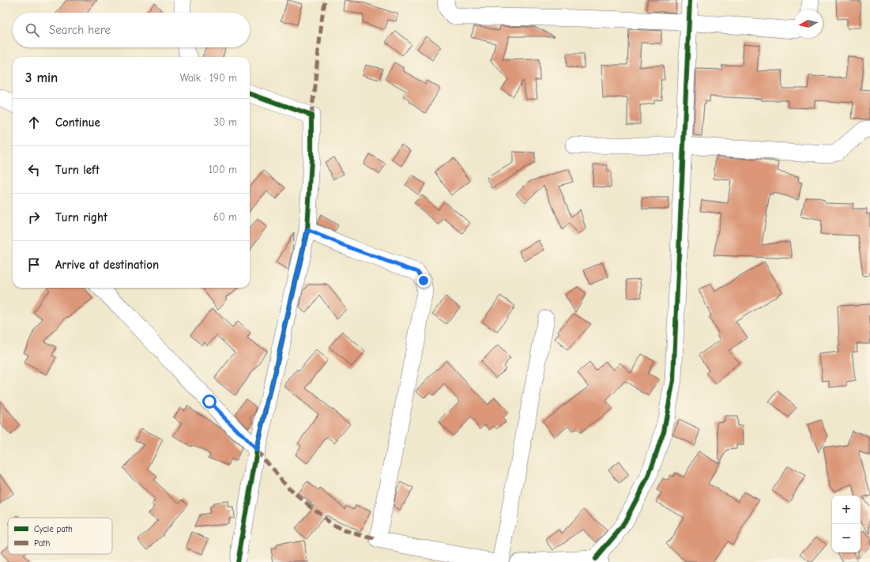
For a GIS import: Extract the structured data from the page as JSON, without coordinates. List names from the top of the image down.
{
  "legend": ["Cycle path", "Path"],
  "north": "left",
  "page": {
    "search": "Search here",
    "heading": ["3 min", "Walk · 190 m"],
    "list": [
      ["Continue", "30 m"],
      ["Turn left", "100 m"],
      ["Turn right", "60 m"],
      "Arrive at destination"
    ],
    "map_buttons": ["+", "−"]
  }
}
